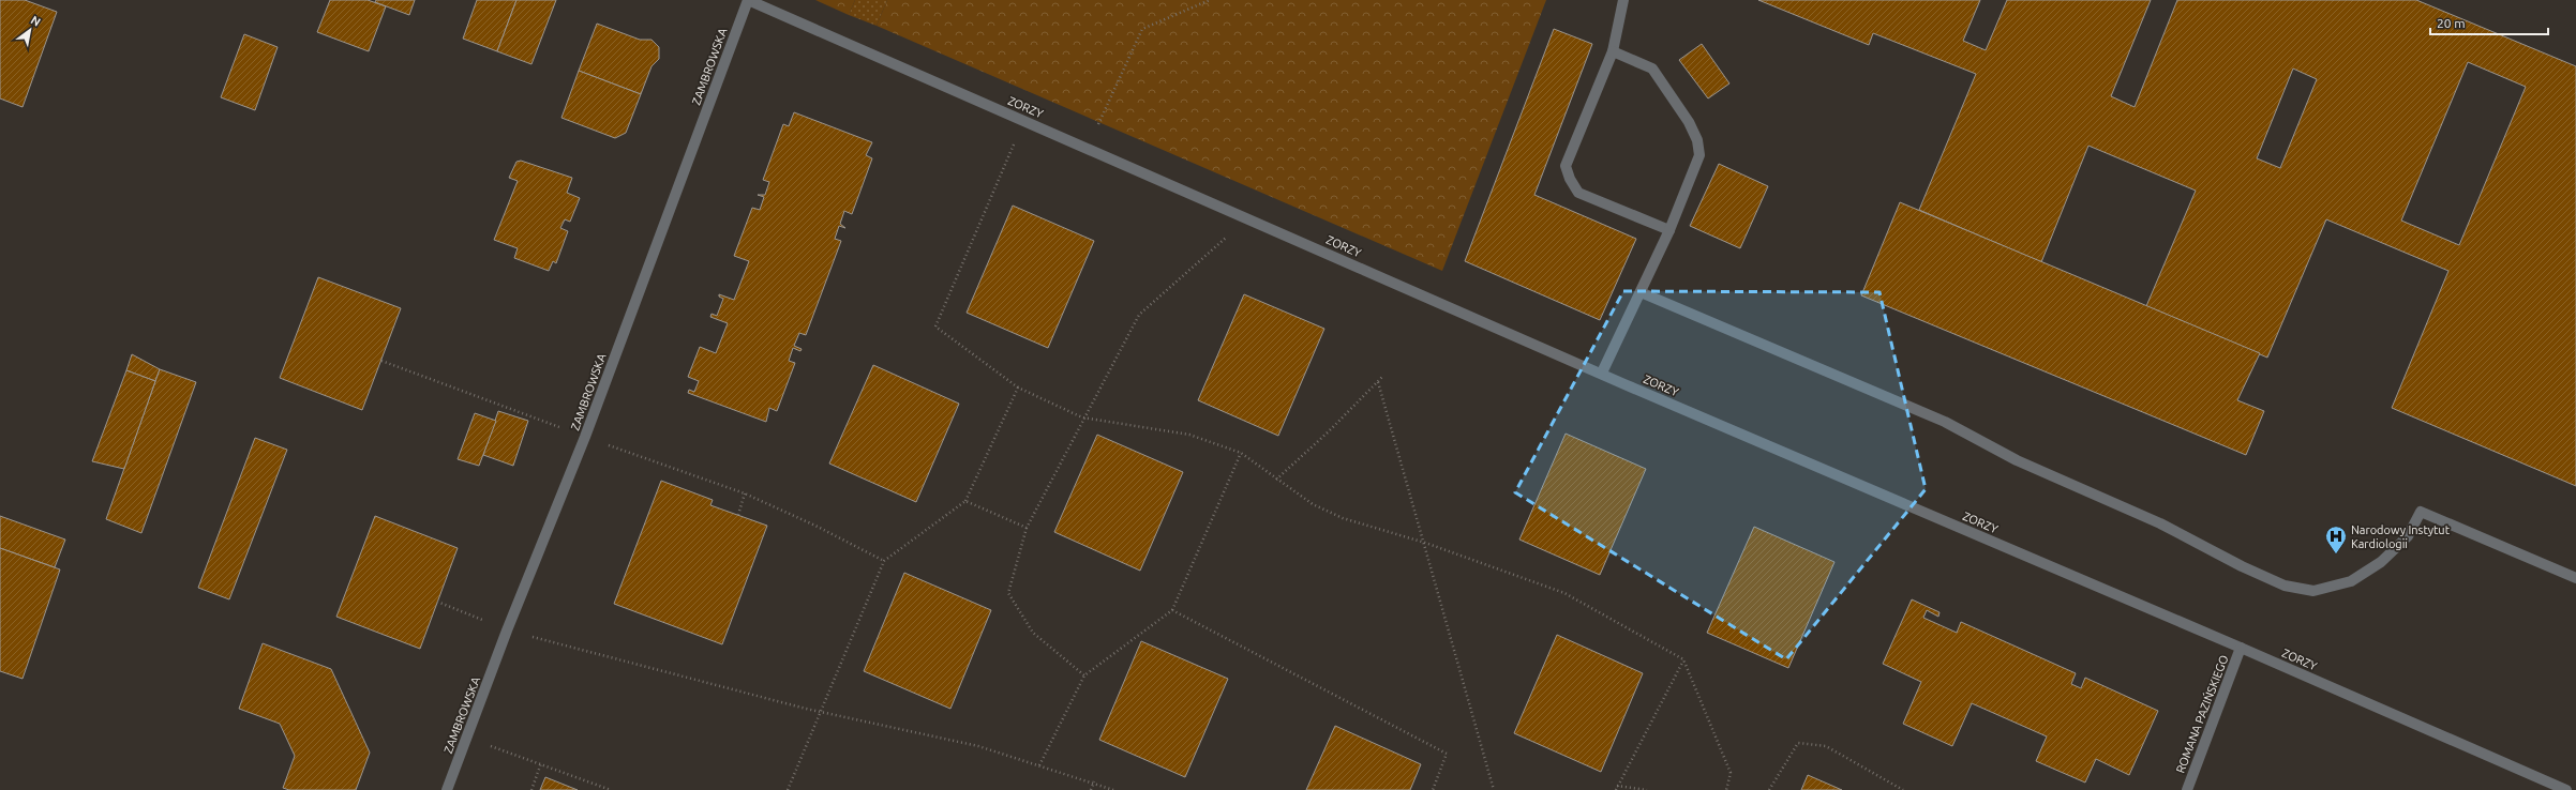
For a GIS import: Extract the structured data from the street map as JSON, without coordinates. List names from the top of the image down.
{
  "streets": {
    "street": ["ZAMBROWSKA", "ZORZY", "ROMANA PAZIŃSKIEGO"]
  },
  "crossings": [
    ["ZAMBROWSKA", "ZORZY"],
    ["ZORZY", "ROMANA PAZIŃSKIEGO"]
  ],
  "places": {
    "hospital": ["Narodowy Instytut Kardiologii"]
  },
  "scale_bar": "20 m",
  "north": "top right"
}
